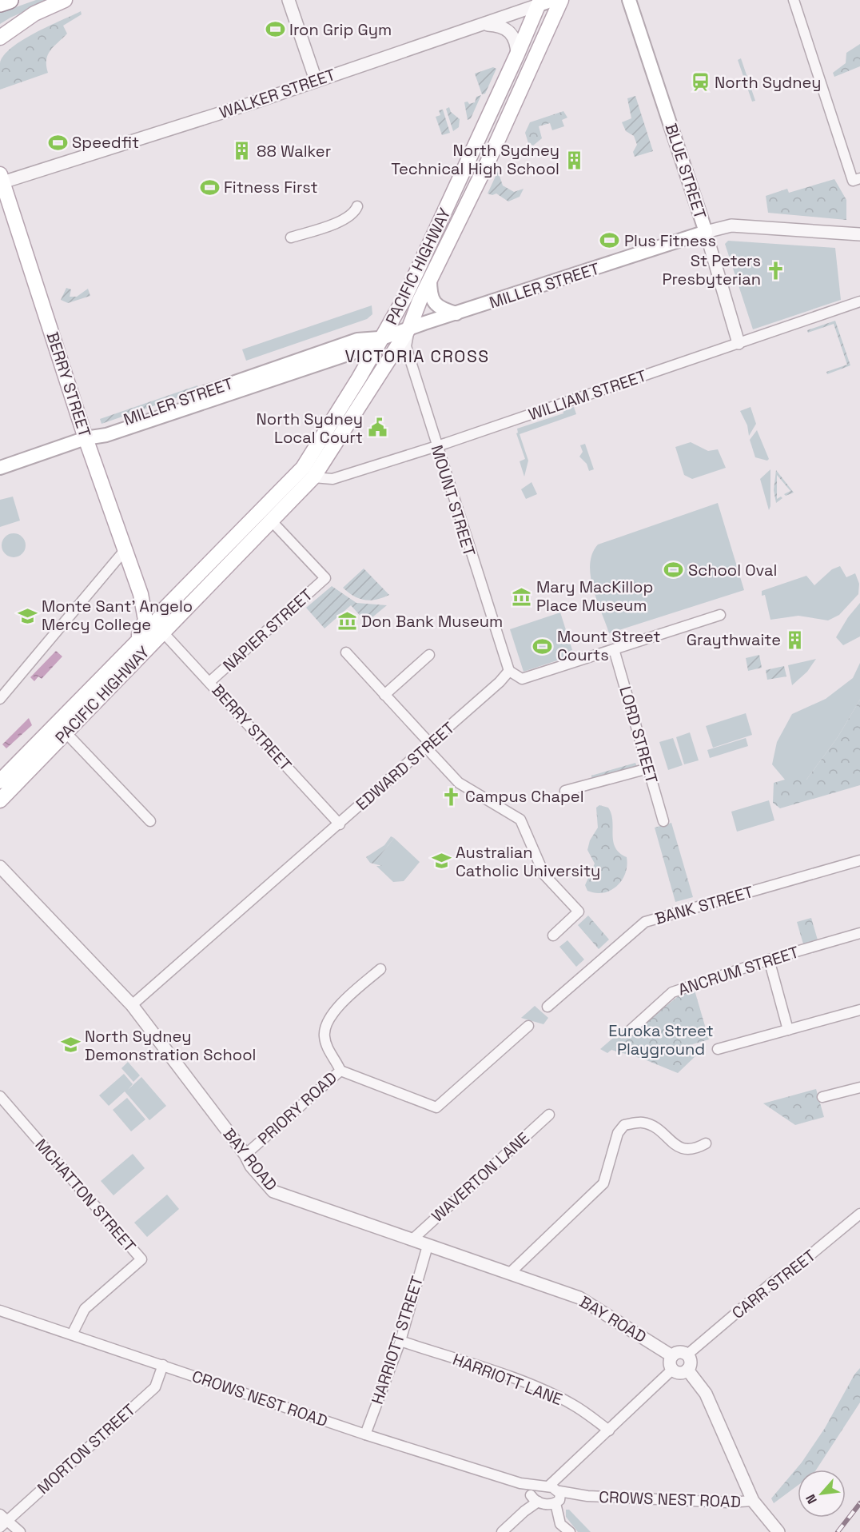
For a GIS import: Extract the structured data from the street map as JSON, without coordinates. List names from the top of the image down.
{
  "streets": {
    "main road": [
      "WALKER STREET",
      "BLUE STREET",
      "PACIFIC HIGHWAY",
      "MILLER STREET",
      "BERRY STREET"
    ],
    "street": [
      "WILLIAM STREET",
      "MOUNT STREET",
      "NAPIER STREET",
      "LORD STREET",
      "EDWARD STREET",
      "BANK STREET",
      "ANCRUM STREET",
      "PRIORY ROAD",
      "BAY ROAD",
      "WAVERTON LANE",
      "MCHATTON STREET",
      "CARR STREET",
      "HARRIOTT STREET",
      "HARRIOTT LANE",
      "CROWS NEST ROAD",
      "MORTON STREET"
    ]
  },
  "crossings": [
    ["WALKER STREET", "PACIFIC HIGHWAY"],
    ["WALKER STREET", "BERRY STREET"],
    ["BLUE STREET", "MILLER STREET"],
    ["BLUE STREET", "WILLIAM STREET"],
    ["PACIFIC HIGHWAY", "MILLER STREET"],
    ["PACIFIC HIGHWAY", "BERRY STREET"],
    ["PACIFIC HIGHWAY", "WILLIAM STREET"],
    ["PACIFIC HIGHWAY", "MOUNT STREET"],
    ["PACIFIC HIGHWAY", "NAPIER STREET"],
    ["MILLER STREET", "BERRY STREET"],
    ["MILLER STREET", "MOUNT STREET"],
    ["BERRY STREET", "NAPIER STREET"],
    ["BERRY STREET", "EDWARD STREET"],
    ["WILLIAM STREET", "MOUNT STREET"],
    ["MOUNT STREET", "EDWARD STREET"],
    ["EDWARD STREET", "BAY ROAD"],
    ["PRIORY ROAD", "BAY ROAD"],
    ["BAY ROAD", "WAVERTON LANE"],
    ["BAY ROAD", "CARR STREET"],
    ["BAY ROAD", "HARRIOTT STREET"],
    ["MCHATTON STREET", "CROWS NEST ROAD"],
    ["HARRIOTT STREET", "HARRIOTT LANE"],
    ["HARRIOTT STREET", "CROWS NEST ROAD"],
    ["CROWS NEST ROAD", "MORTON STREET"]
  ],
  "districts": ["VICTORIA CROSS"],
  "parks": ["Euroka Street Playground"],
  "places": {
    "sports": [
      "Iron Grip Gym",
      "Speedfit",
      "Fitness First",
      "Plus Fitness",
      "School Oval",
      "Mount Street Courts"
    ],
    "station": ["North Sydney"],
    "building": ["88 Walker", "North Sydney Technical High School", "Graythwaite"],
    "church": ["St Peters Presbyterian", "Campus Chapel"],
    "public building": ["North Sydney Local Court"],
    "museum": ["Mary MacKillop Place Museum", "Don Bank Museum"],
    "school or university": ["Monte Sant' Angelo Mercy College", "Australian Catholic University", "North Sydney Demonstration School"]
  },
  "north": "bottom left"
}
